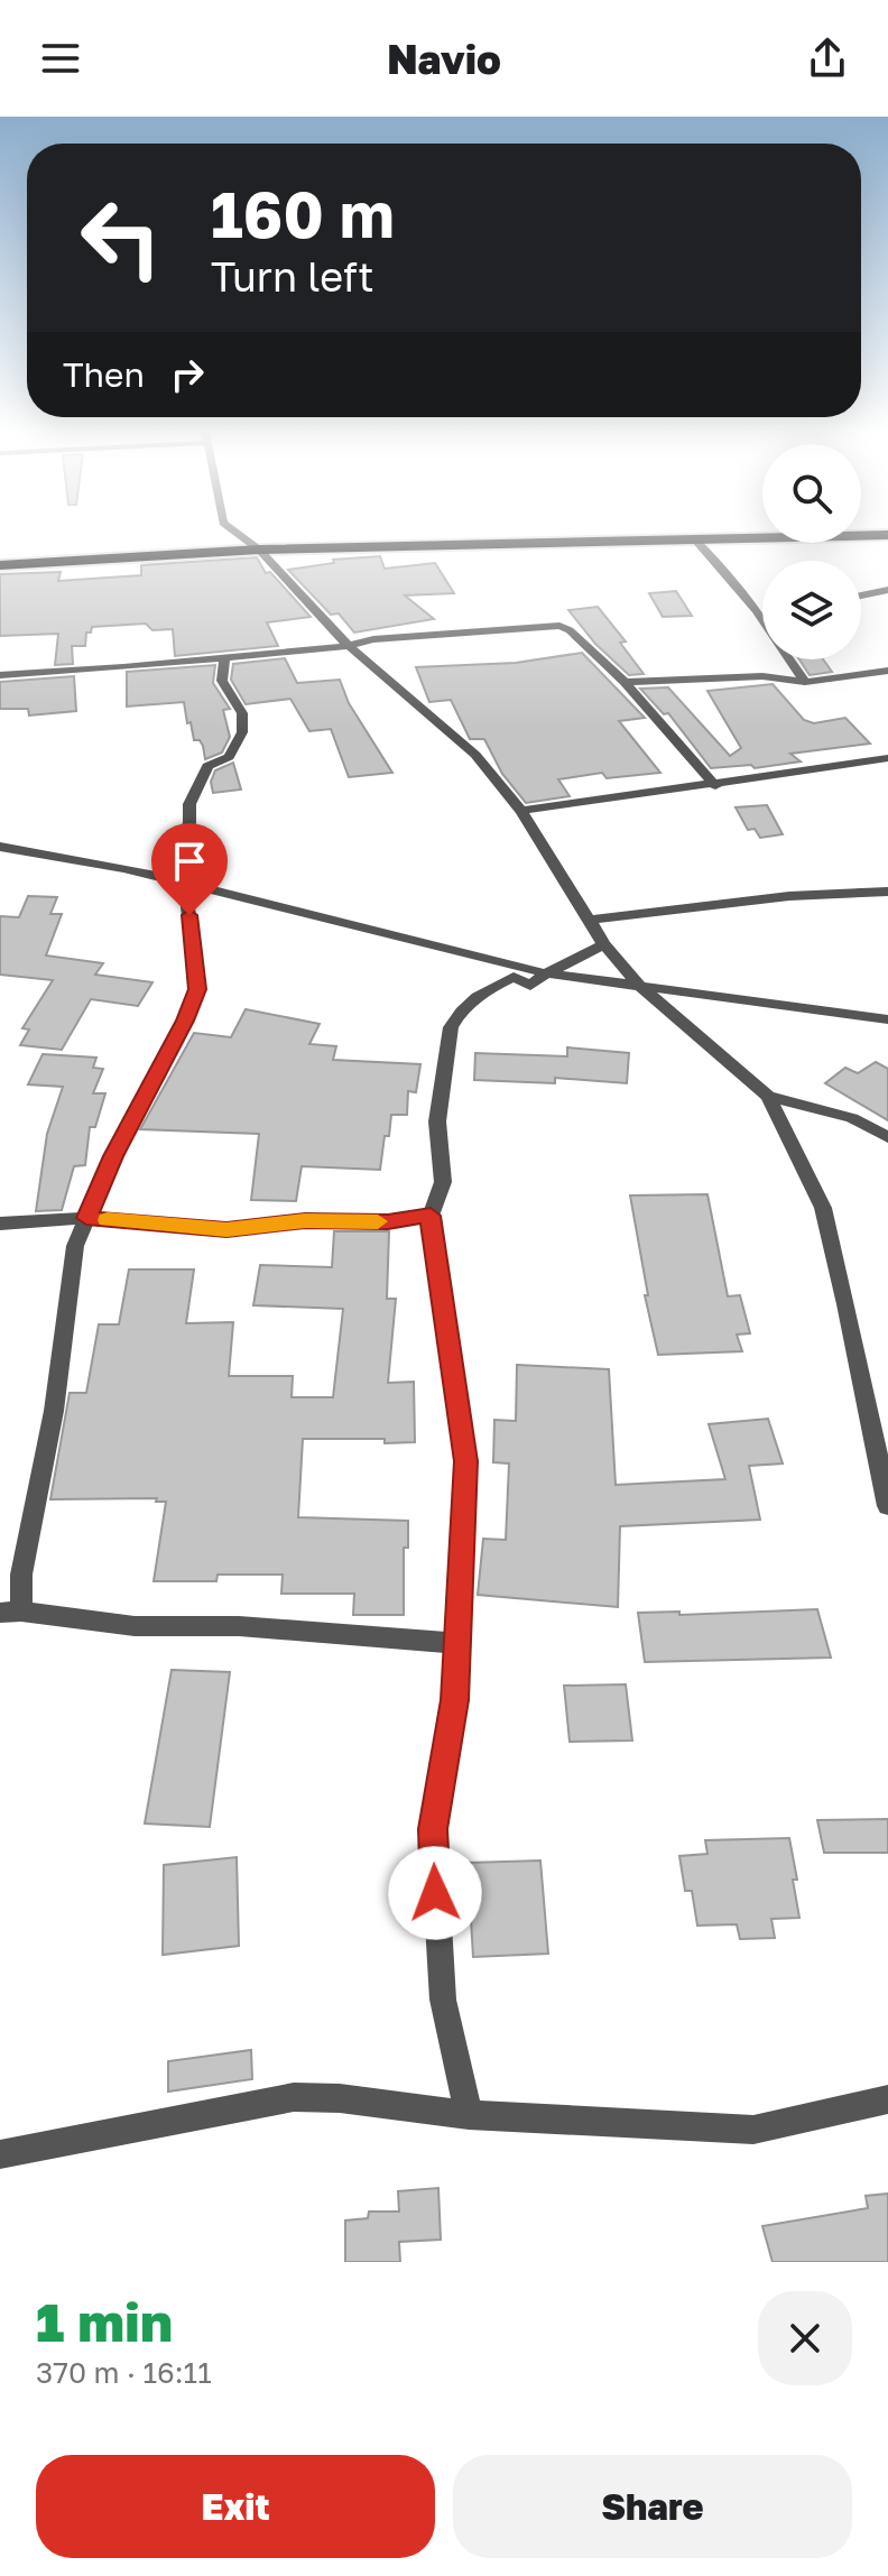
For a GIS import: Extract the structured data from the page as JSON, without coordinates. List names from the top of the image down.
{
  "page": {
    "header": "Navio",
    "turn": ["160 m", "Turn left"],
    "then": "Then",
    "heading": ["1 min", "370 m · 16:11"],
    "buttons": ["Exit", "Share"]
  }
}
